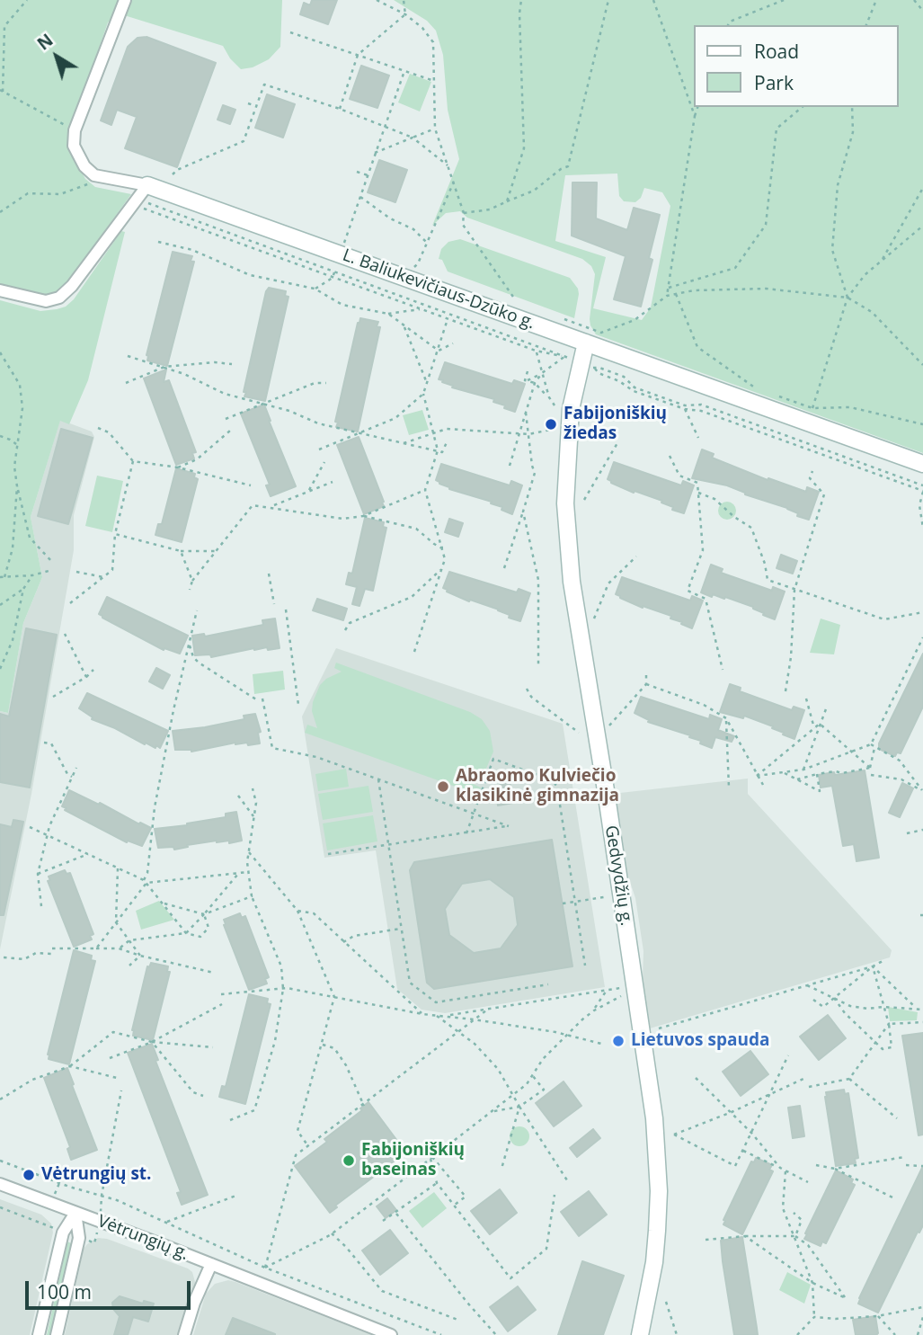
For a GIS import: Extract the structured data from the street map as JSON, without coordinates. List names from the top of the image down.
{
  "streets": {
    "main road": ["L. Baliukevičiaus-Dzūko g.", "Gedvydžių g."],
    "street": ["Vėtrungių g."]
  },
  "crossings": [
    ["L. Baliukevičiaus-Dzūko g.", "Gedvydžių g."]
  ],
  "places": [
    "Fabijoniškių žiedas",
    "Abraomo Kulviečio klasikinė gimnazija",
    "Lietuvos spauda",
    "Fabijoniškių baseinas",
    "Vėtrungių st."
  ],
  "legend": ["Road", "Park"],
  "scale_bar": "100 m",
  "north": "top left"
}
